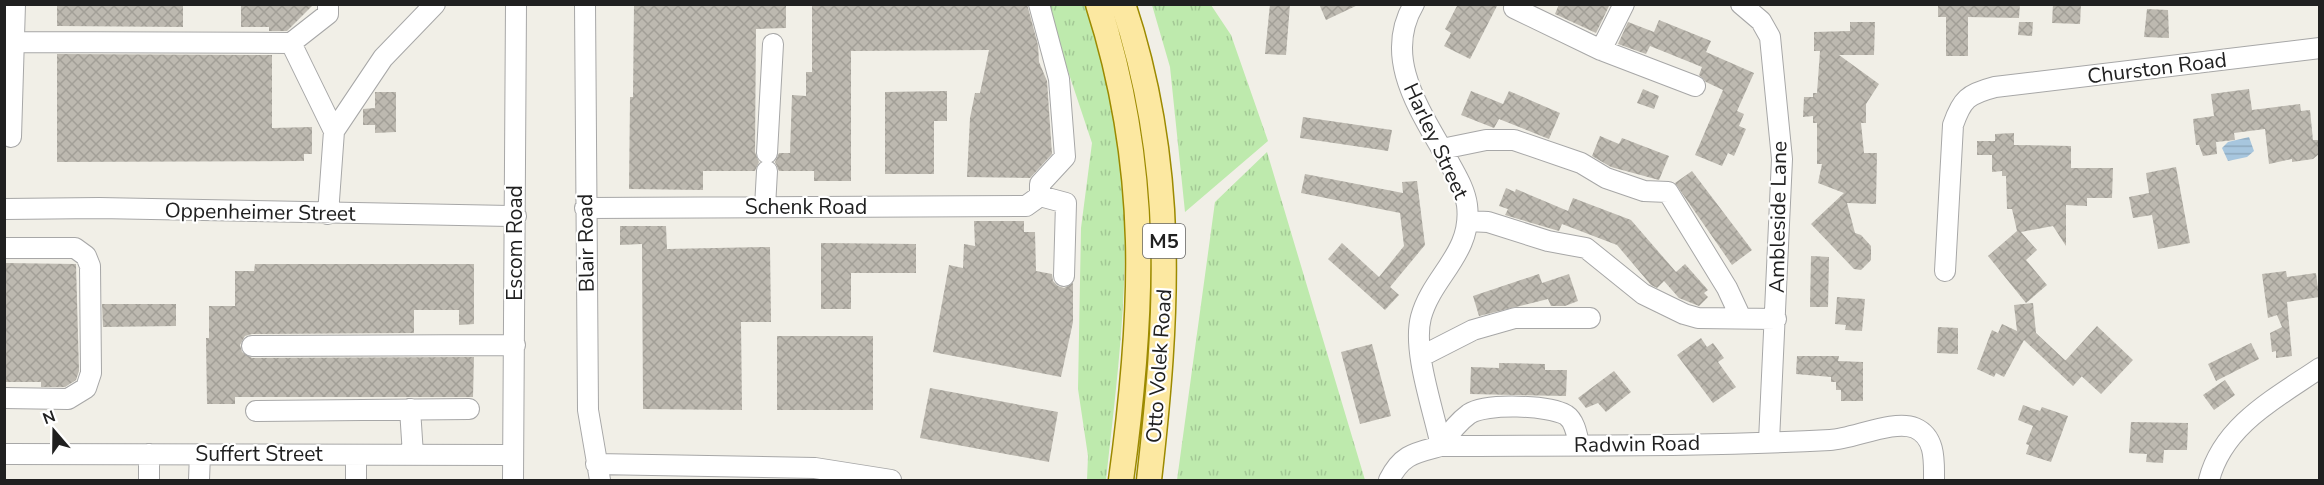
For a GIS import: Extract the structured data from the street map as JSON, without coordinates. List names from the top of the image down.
{
  "streets": {
    "main road": ["M5", "Otto Volek Road"],
    "street": [
      "Churston Road",
      "Harley Street",
      "Schenk Road",
      "Oppenheimer Street",
      "Ambleside Lane",
      "Escom Road",
      "Blair Road",
      "Radwin Road",
      "Suffert Street"
    ]
  },
  "crossings": [
    ["Harley Street", "Radwin Road"],
    ["Schenk Road", "Blair Road"],
    ["Oppenheimer Street", "Escom Road"],
    ["Ambleside Lane", "Radwin Road"],
    ["Escom Road", "Suffert Street"]
  ],
  "north": "top"
}
